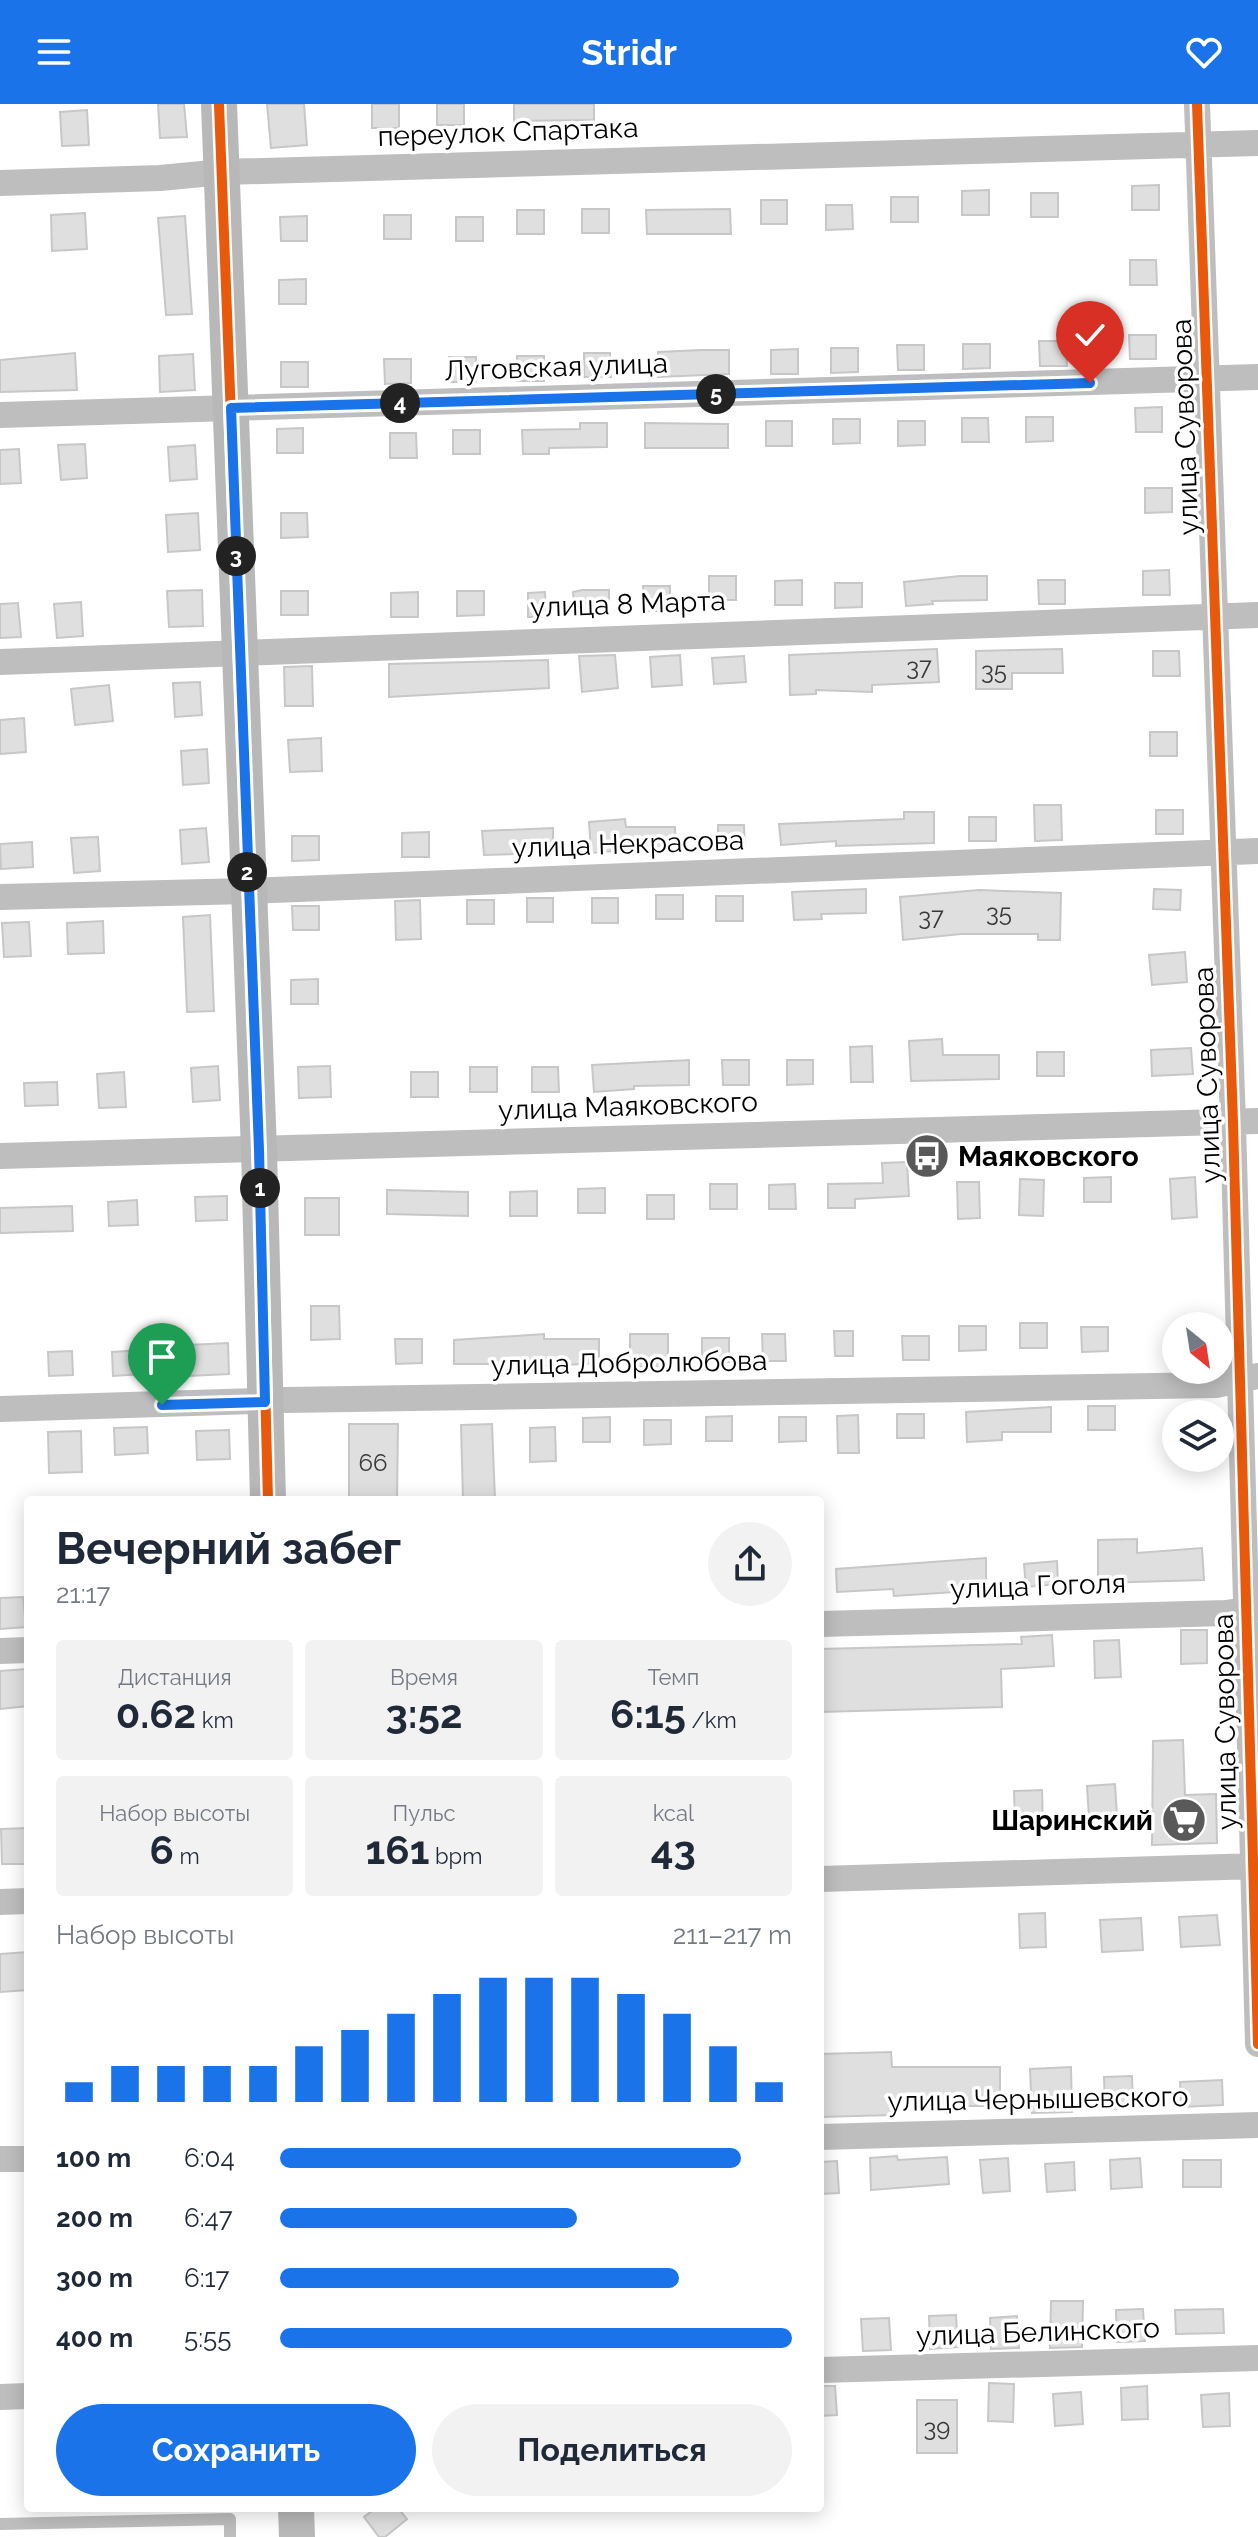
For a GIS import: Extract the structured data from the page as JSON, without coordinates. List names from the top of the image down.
{
  "streets": {
    "street": [
      "переулок Спартака",
      "Луговская улица",
      "улица Суворова",
      "улица 8 Марта",
      "улица Некрасова",
      "улица Маяковского",
      "улица Добролюбова",
      "улица Гоголя",
      "улица Чернышевского",
      "улица Белинского"
    ]
  },
  "crossings": [
    ["переулок Спартака", "улица Суворова"],
    ["Луговская улица", "улица Суворова"],
    ["улица Суворова", "улица 8 Марта"],
    ["улица Суворова", "улица Некрасова"],
    ["улица Суворова", "улица Маяковского"],
    ["улица Суворова", "улица Добролюбова"],
    ["улица Суворова", "улица Гоголя"]
  ],
  "places": {
    "bus stop": ["Маяковского"],
    "supermarket": ["Шаринский"]
  },
  "house_numbers": [
    "37",
    "35",
    "35",
    "37",
    "66",
    "39"
  ],
  "north": "bottom right",
  "page": {
    "header": "Stridr",
    "pins": [
      "5",
      "4",
      "3",
      "2",
      "1"
    ],
    "heading": ["Вечерний забег", "21:17"],
    "stats": [
      ["Дистанция", "0.62 km"],
      ["Время", "3:52"],
      ["Темп", "6:15 /km"],
      ["Набор высоты", "6 m"],
      ["Пульс", "161 bpm"],
      ["kcal", "43"]
    ],
    "chart": ["Набор высоты", "211–217 m"],
    "list": [
      {
        "name": "100 m",
        "note": "6:04"
      },
      {
        "name": "200 m",
        "note": "6:47"
      },
      {
        "name": "300 m",
        "note": "6:17"
      },
      {
        "name": "400 m",
        "note": "5:55"
      }
    ],
    "buttons": ["Сохранить", "Поделиться"]
  }
}
